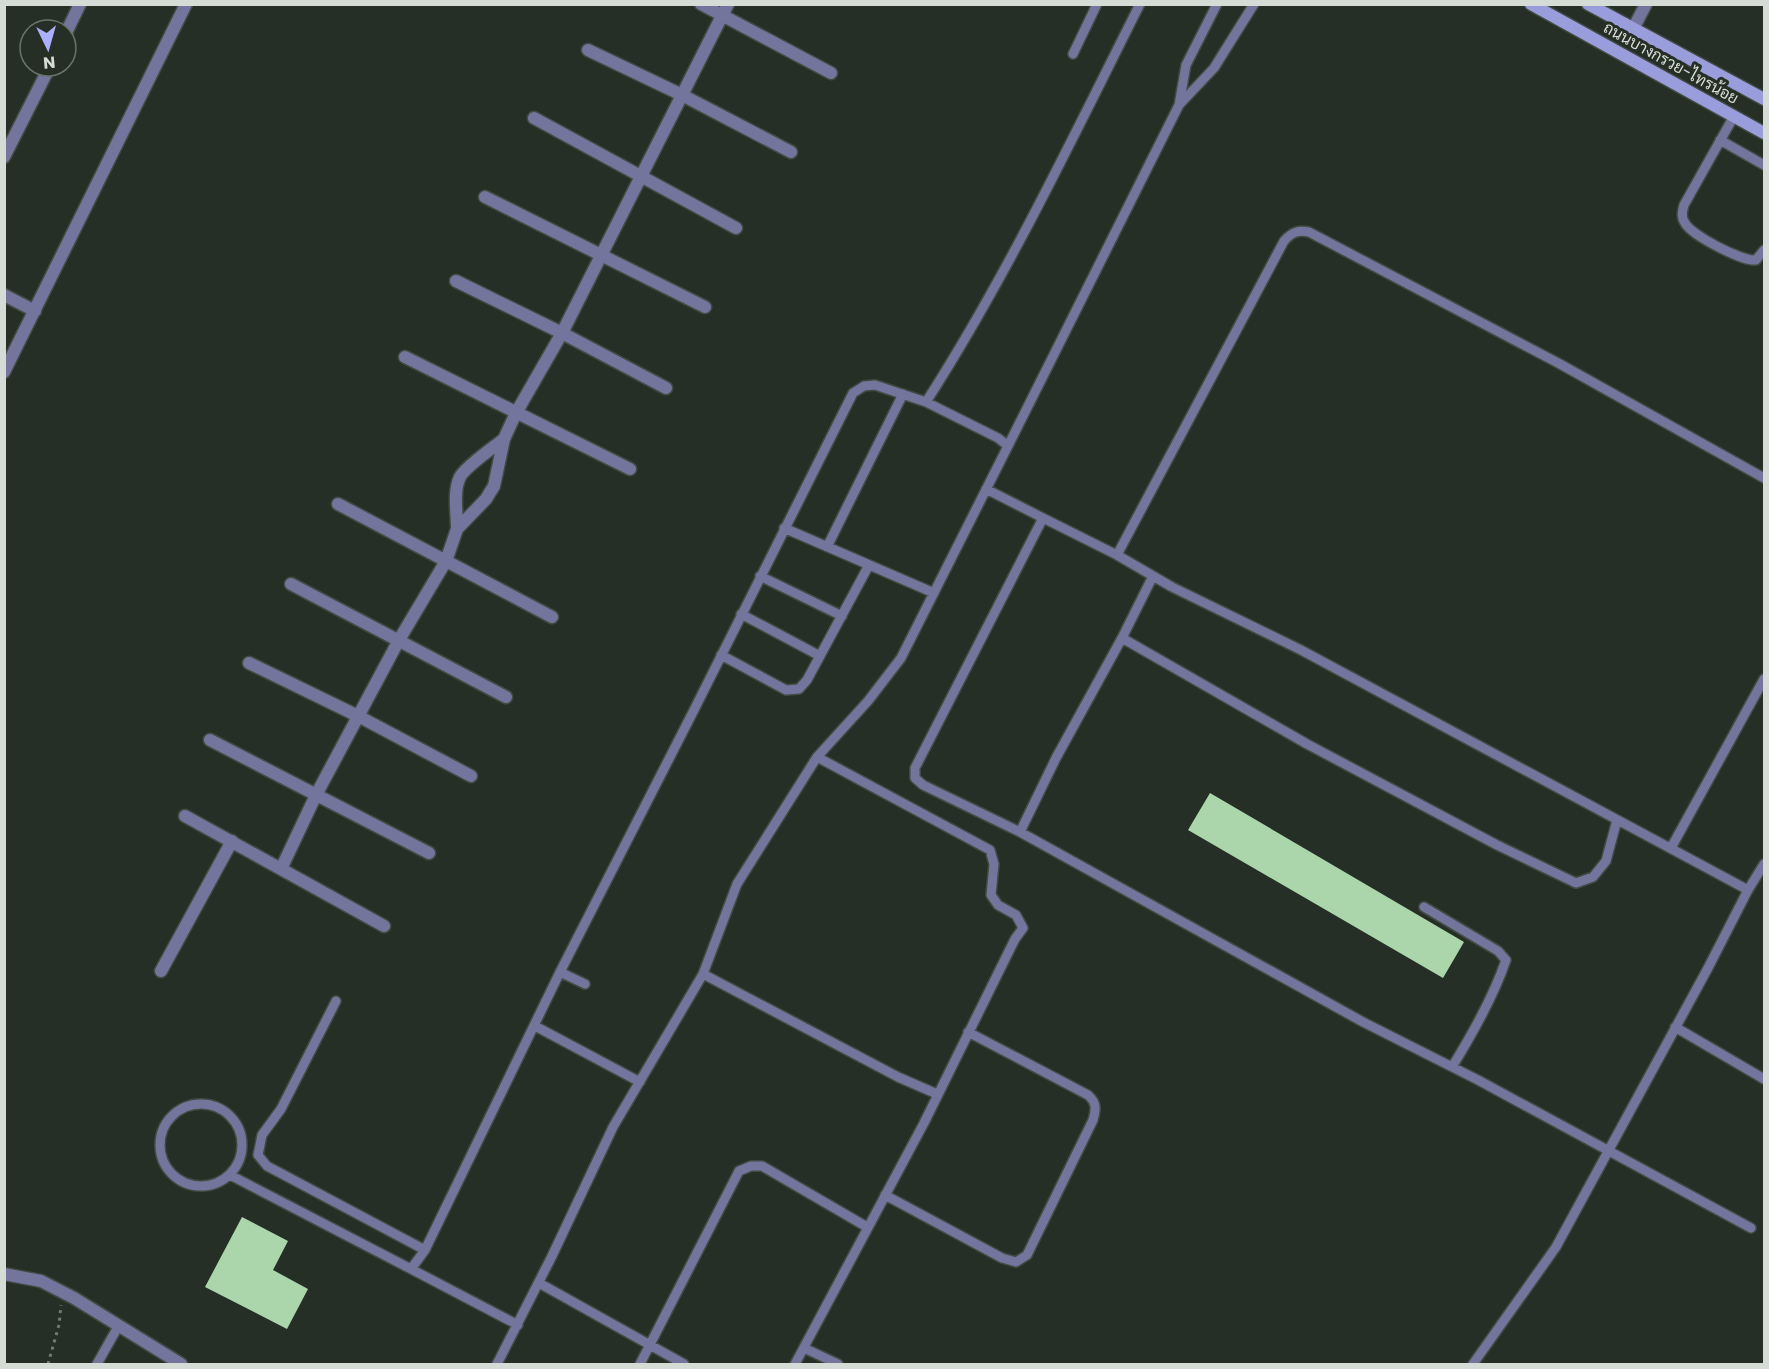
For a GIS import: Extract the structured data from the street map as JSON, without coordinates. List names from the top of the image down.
{
  "streets": {
    "main road": ["ถนนบางกรวย-ไทรน้อย"]
  },
  "north": "bottom"
}
